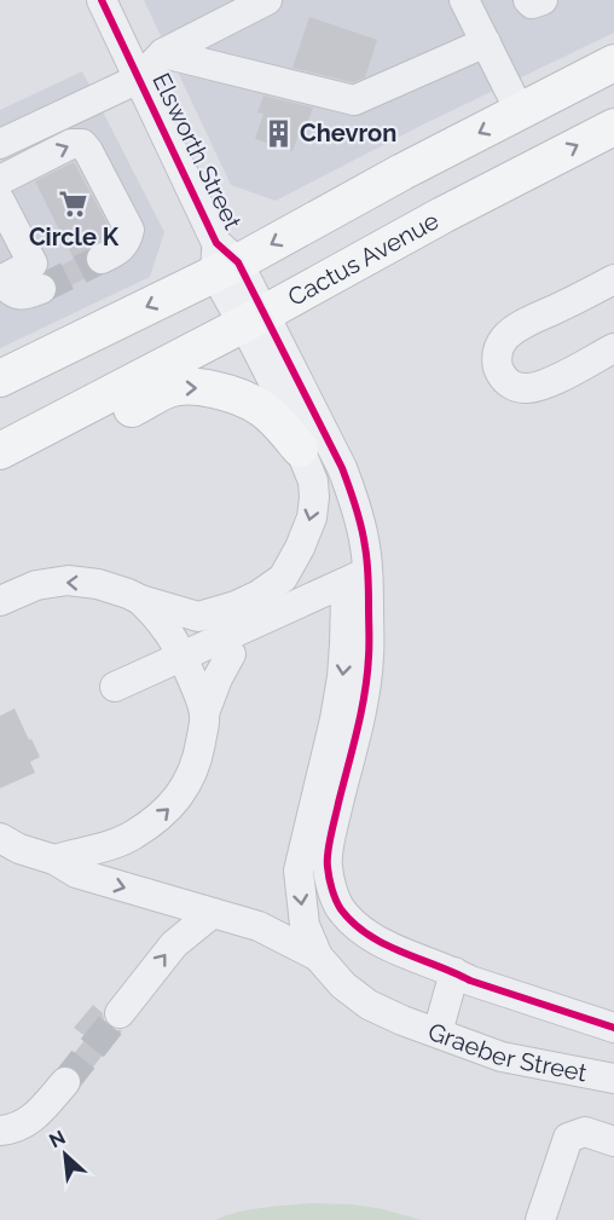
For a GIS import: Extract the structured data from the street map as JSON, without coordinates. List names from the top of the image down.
{
  "streets": {
    "main road": ["Cactus Avenue"],
    "street": ["Elsworth Street", "Graeber Street"]
  },
  "crossings": [
    ["Elsworth Street", "Cactus Avenue"]
  ],
  "places": {
    "building": ["Chevron"],
    "supermarket": ["Circle K"]
  },
  "north": "top left"
}
